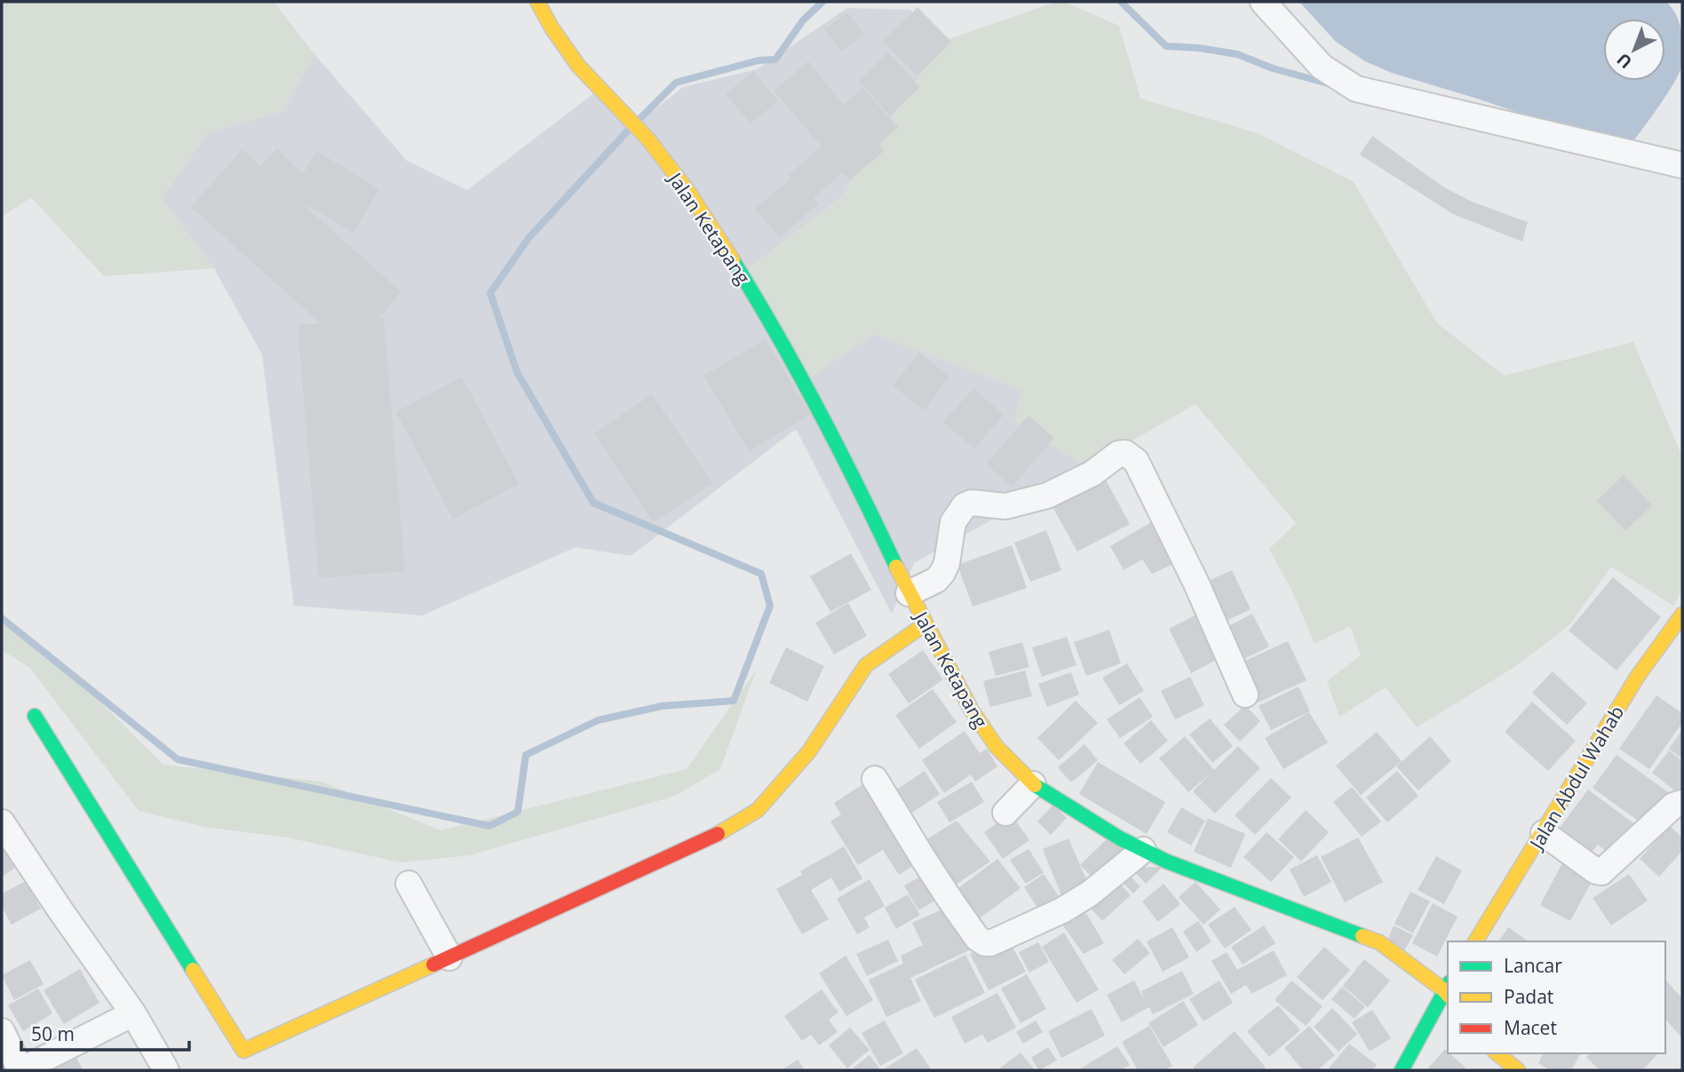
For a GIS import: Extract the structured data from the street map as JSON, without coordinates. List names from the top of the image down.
{
  "streets": {
    "street": ["Jalan Ketapang", "Jalan Abdul Wahab"]
  },
  "legend": ["Lancar", "Padat", "Macet"],
  "scale_bar": "50 m",
  "north": "bottom left"
}
